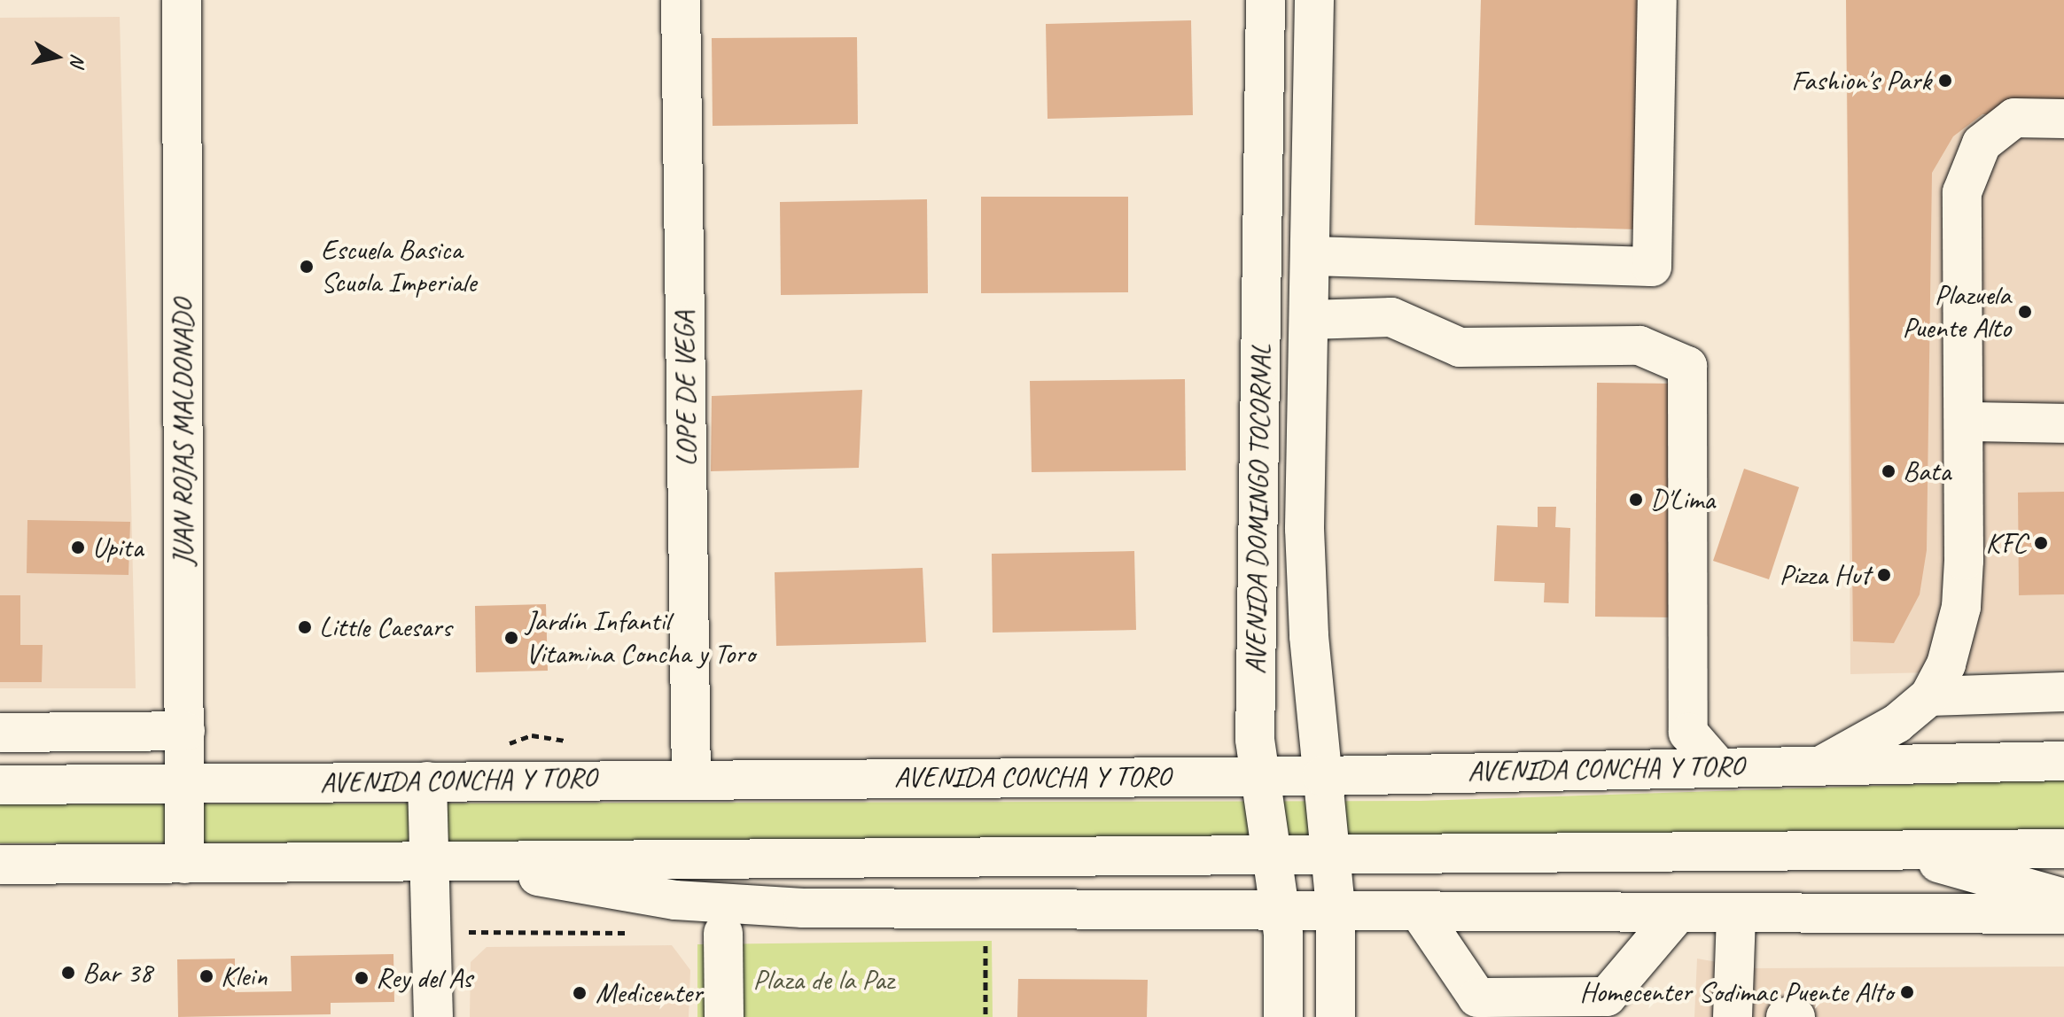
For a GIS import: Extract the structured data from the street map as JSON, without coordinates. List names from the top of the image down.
{
  "streets": {
    "main road": [
      "LOPE DE VEGA",
      "JUAN ROJAS MALDONADO",
      "AVENIDA DOMINGO TOCORNAL",
      "AVENIDA CONCHA Y TORO"
    ]
  },
  "crossings": [
    ["LOPE DE VEGA", "AVENIDA CONCHA Y TORO"],
    ["JUAN ROJAS MALDONADO", "AVENIDA CONCHA Y TORO"],
    ["AVENIDA DOMINGO TOCORNAL", "AVENIDA CONCHA Y TORO"]
  ],
  "parks": ["Plaza de la Paz"],
  "places": [
    "Fashion's Park",
    "Escuela Basica Scuola Imperiale",
    "Plazuela Puente Alto",
    "Bata",
    "D'Lima",
    "KFC",
    "Upita",
    "Pizza Hut",
    "Little Caesars",
    "Jardín Infantil Vitamina Concha y Toro",
    "Bar 38",
    "Klein",
    "Rey del As",
    "Homecenter Sodimac Puente Alto",
    "Medicenter"
  ],
  "north": "right"
}
